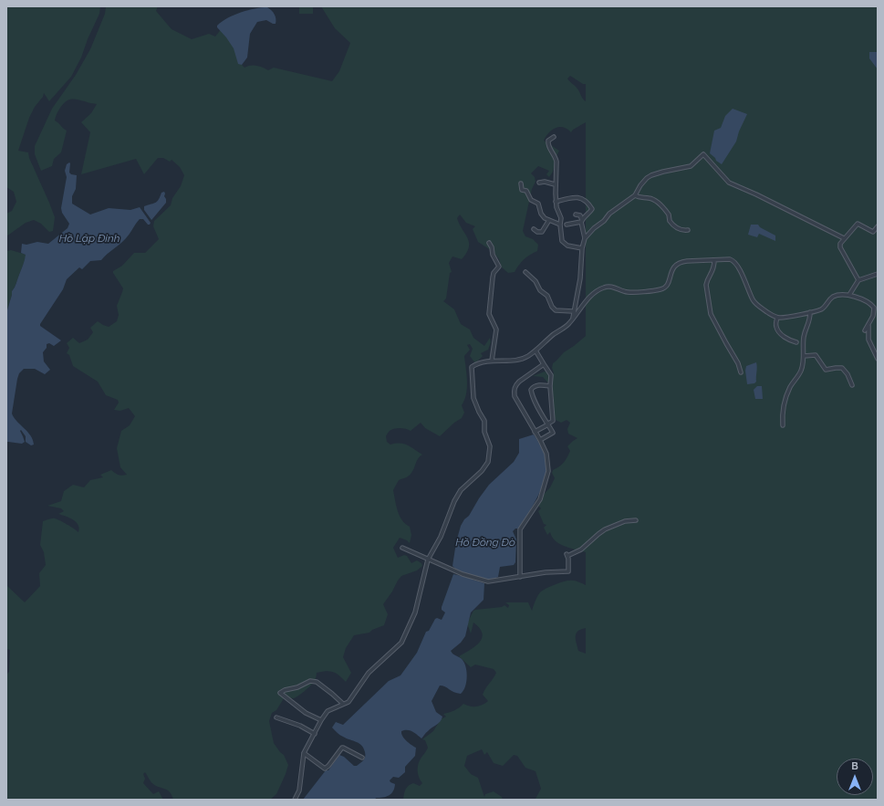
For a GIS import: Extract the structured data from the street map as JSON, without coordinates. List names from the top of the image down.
{
  "water": ["Hồ Lập Đinh", "Hồ Đồng Đò"],
  "north": "top"
}
